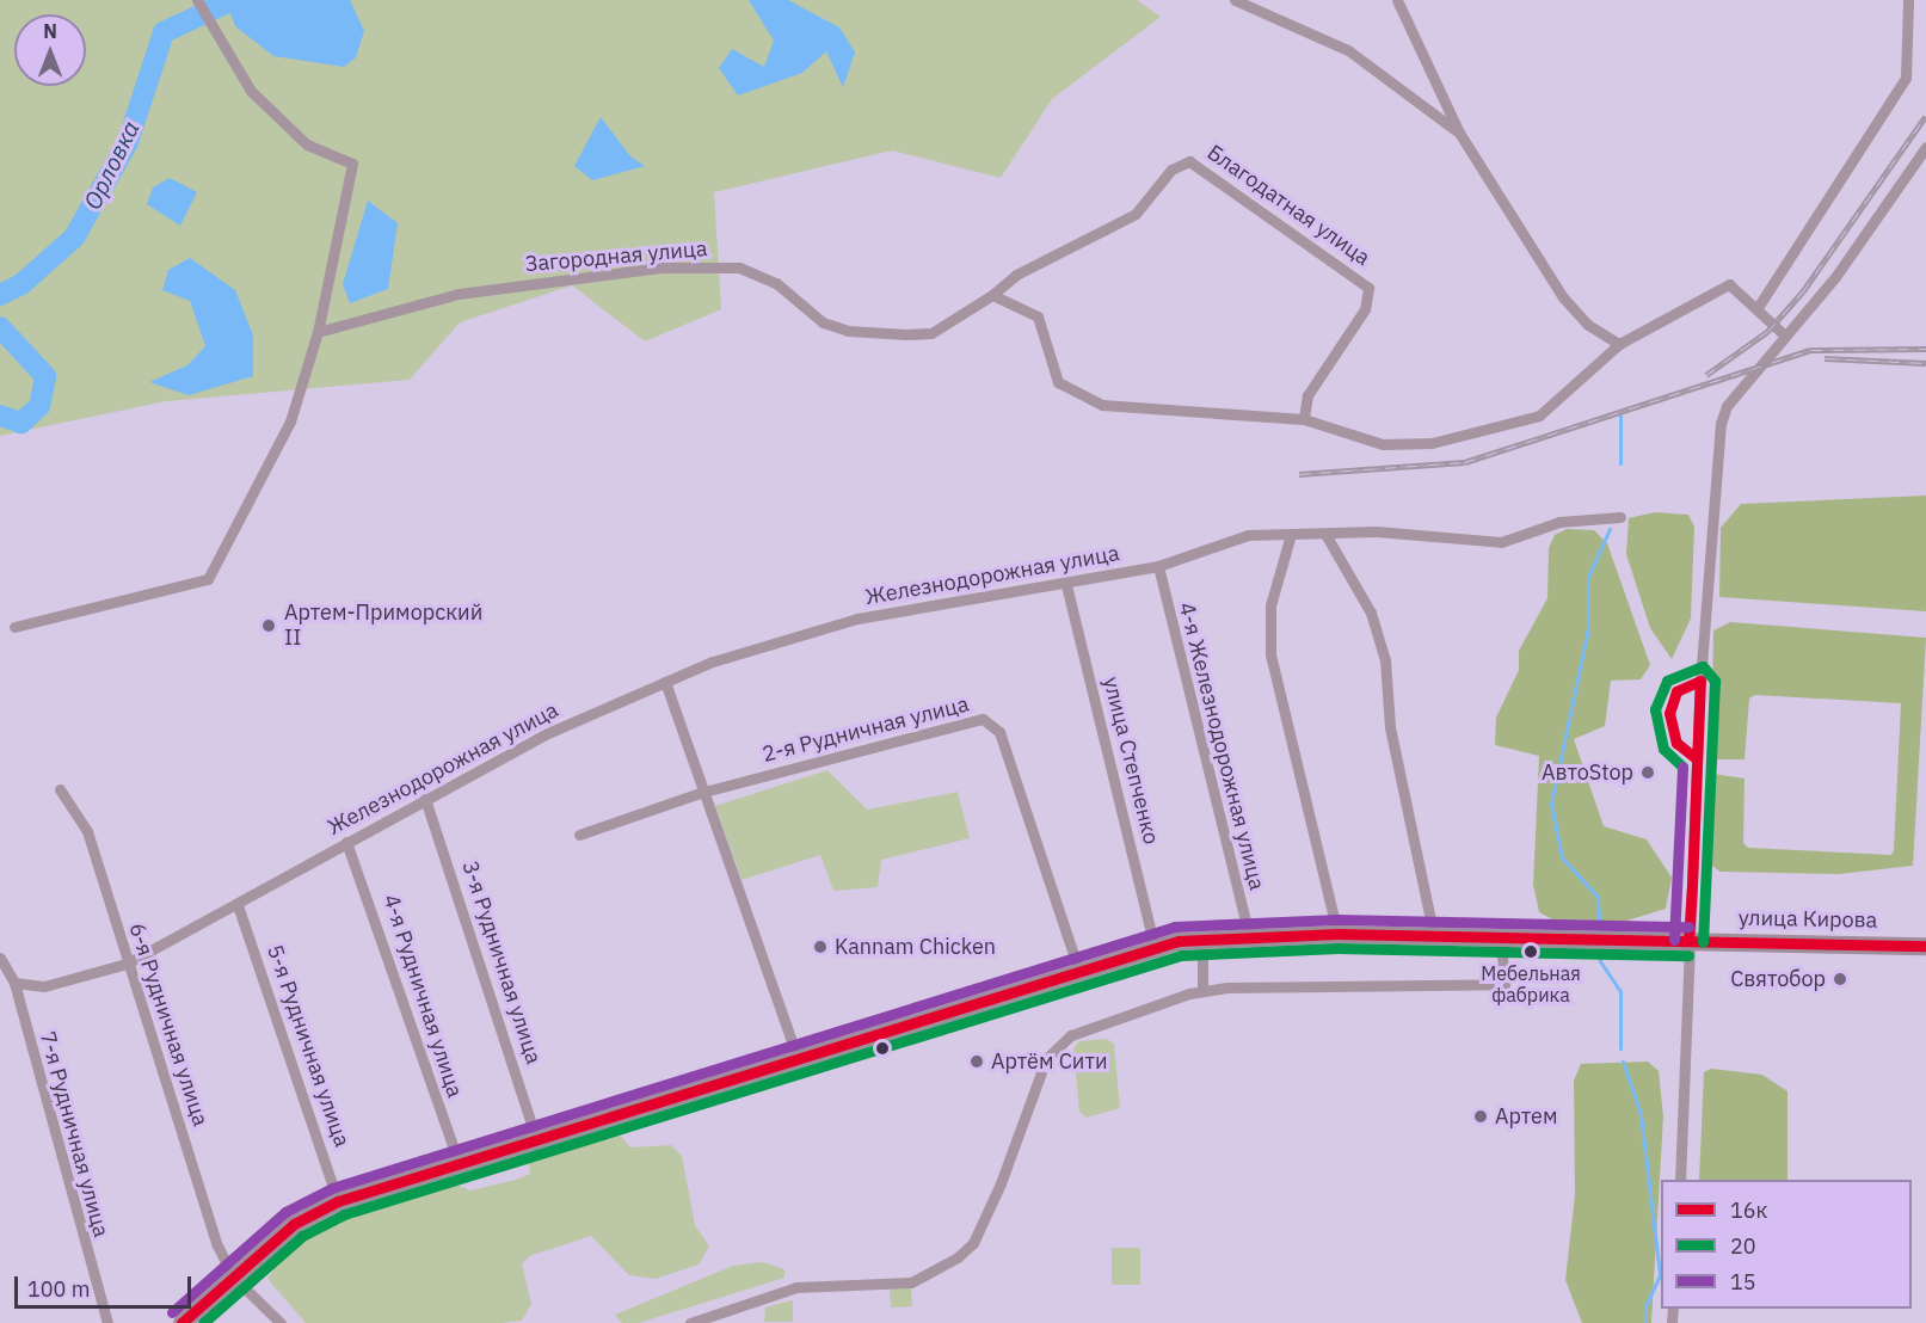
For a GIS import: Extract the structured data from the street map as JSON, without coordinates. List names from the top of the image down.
{
  "streets": {
    "main road": ["улица Кирова"],
    "street": [
      "Благодатная улица",
      "Загородная улица",
      "Железнодорожная улица",
      "2-я Рудничная улица",
      "4-я Железнодорожная улица",
      "улица Степченко",
      "3-я Рудничная улица",
      "4-я Рудничная улица",
      "6-я Рудничная улица",
      "5-я Рудничная улица",
      "7-я Рудничная улица"
    ]
  },
  "crossings": [
    ["Благодатная улица", "Загородная улица"],
    ["Железнодорожная улица", "4-я Железнодорожная улица"],
    ["Железнодорожная улица", "улица Степченко"],
    ["Железнодорожная улица", "3-я Рудничная улица"],
    ["Железнодорожная улица", "4-я Рудничная улица"],
    ["Железнодорожная улица", "6-я Рудничная улица"],
    ["Железнодорожная улица", "5-я Рудничная улица"],
    ["Железнодорожная улица", "7-я Рудничная улица"],
    ["2-я Рудничная улица", "улица Кирова"],
    ["4-я Железнодорожная улица", "улица Кирова"],
    ["улица Степченко", "улица Кирова"],
    ["улица Кирова", "3-я Рудничная улица"],
    ["улица Кирова", "4-я Рудничная улица"],
    ["улица Кирова", "6-я Рудничная улица"],
    ["улица Кирова", "5-я Рудничная улица"]
  ],
  "water": ["Орловка"],
  "places": [
    "Артем-Приморский II",
    "АвтоStop",
    "Kannam Chicken",
    "Мебельная фабрика",
    "Святобор",
    "Артём Сити",
    "Артем"
  ],
  "lines": ["transit line 20", "transit line 16к", "transit line 15"],
  "legend": ["16к", "20", "15"],
  "scale_bar": "100 m",
  "north": "top"
}
